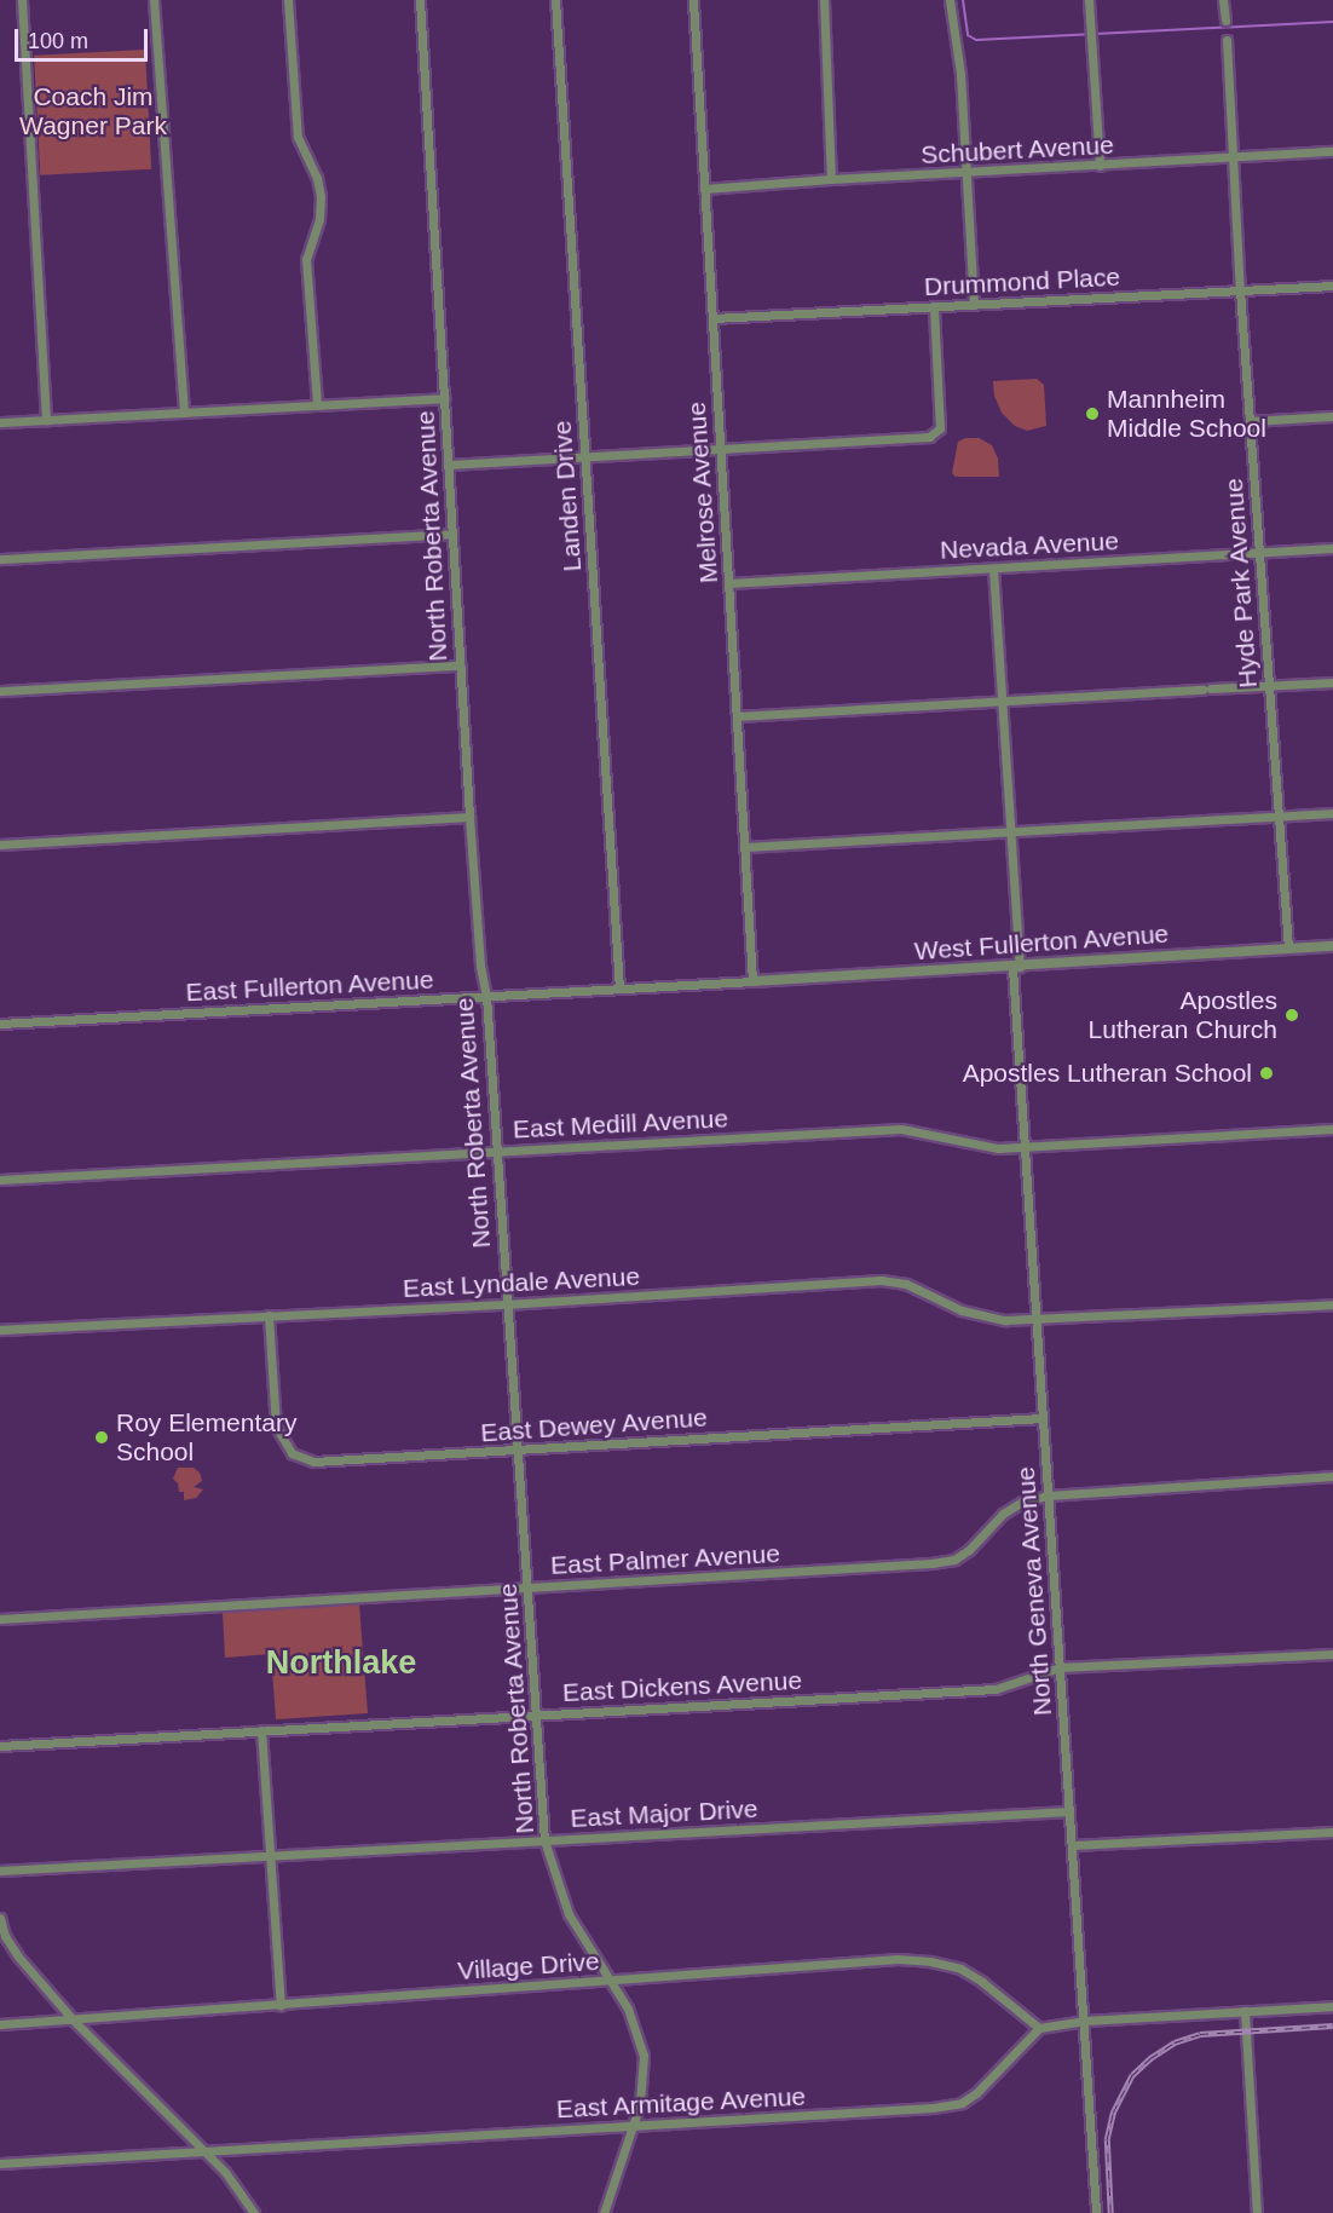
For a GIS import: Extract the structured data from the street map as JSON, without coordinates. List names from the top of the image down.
{
  "streets": {
    "street": [
      "Schubert Avenue",
      "Drummond Place",
      "Melrose Avenue",
      "Landen Drive",
      "North Roberta Avenue",
      "Nevada Avenue",
      "Hyde Park Avenue",
      "West Fullerton Avenue",
      "East Fullerton Avenue",
      "East Medill Avenue",
      "East Lyndale Avenue",
      "East Dewey Avenue",
      "East Palmer Avenue",
      "North Geneva Avenue",
      "East Dickens Avenue",
      "East Major Drive",
      "Village Drive",
      "East Armitage Avenue"
    ]
  },
  "crossings": [
    ["Schubert Avenue", "Melrose Avenue"],
    ["Schubert Avenue", "Hyde Park Avenue"],
    ["Drummond Place", "Melrose Avenue"],
    ["Drummond Place", "Hyde Park Avenue"],
    ["Melrose Avenue", "Nevada Avenue"],
    ["Melrose Avenue", "West Fullerton Avenue"],
    ["Melrose Avenue", "East Fullerton Avenue"],
    ["Landen Drive", "East Fullerton Avenue"],
    ["North Roberta Avenue", "East Fullerton Avenue"],
    ["North Roberta Avenue", "East Medill Avenue"],
    ["North Roberta Avenue", "East Lyndale Avenue"],
    ["North Roberta Avenue", "East Dewey Avenue"],
    ["North Roberta Avenue", "East Palmer Avenue"],
    ["North Roberta Avenue", "East Dickens Avenue"],
    ["North Roberta Avenue", "East Major Drive"],
    ["North Roberta Avenue", "Village Drive"],
    ["North Roberta Avenue", "East Armitage Avenue"],
    ["Nevada Avenue", "Hyde Park Avenue"],
    ["Nevada Avenue", "North Geneva Avenue"],
    ["Hyde Park Avenue", "West Fullerton Avenue"],
    ["West Fullerton Avenue", "East Fullerton Avenue"],
    ["West Fullerton Avenue", "North Geneva Avenue"],
    ["East Medill Avenue", "North Geneva Avenue"],
    ["East Lyndale Avenue", "East Dewey Avenue"],
    ["East Lyndale Avenue", "North Geneva Avenue"],
    ["East Dewey Avenue", "North Geneva Avenue"],
    ["East Palmer Avenue", "North Geneva Avenue"],
    ["North Geneva Avenue", "East Dickens Avenue"],
    ["North Geneva Avenue", "East Major Drive"],
    ["Village Drive", "East Armitage Avenue"]
  ],
  "districts": ["Northlake"],
  "parks": ["Coach Jim Wagner Park"],
  "places": [
    "Mannheim Middle School",
    "Apostles Lutheran Church",
    "Apostles Lutheran School",
    "Roy Elementary School"
  ],
  "scale_bar": "100 m"
}
